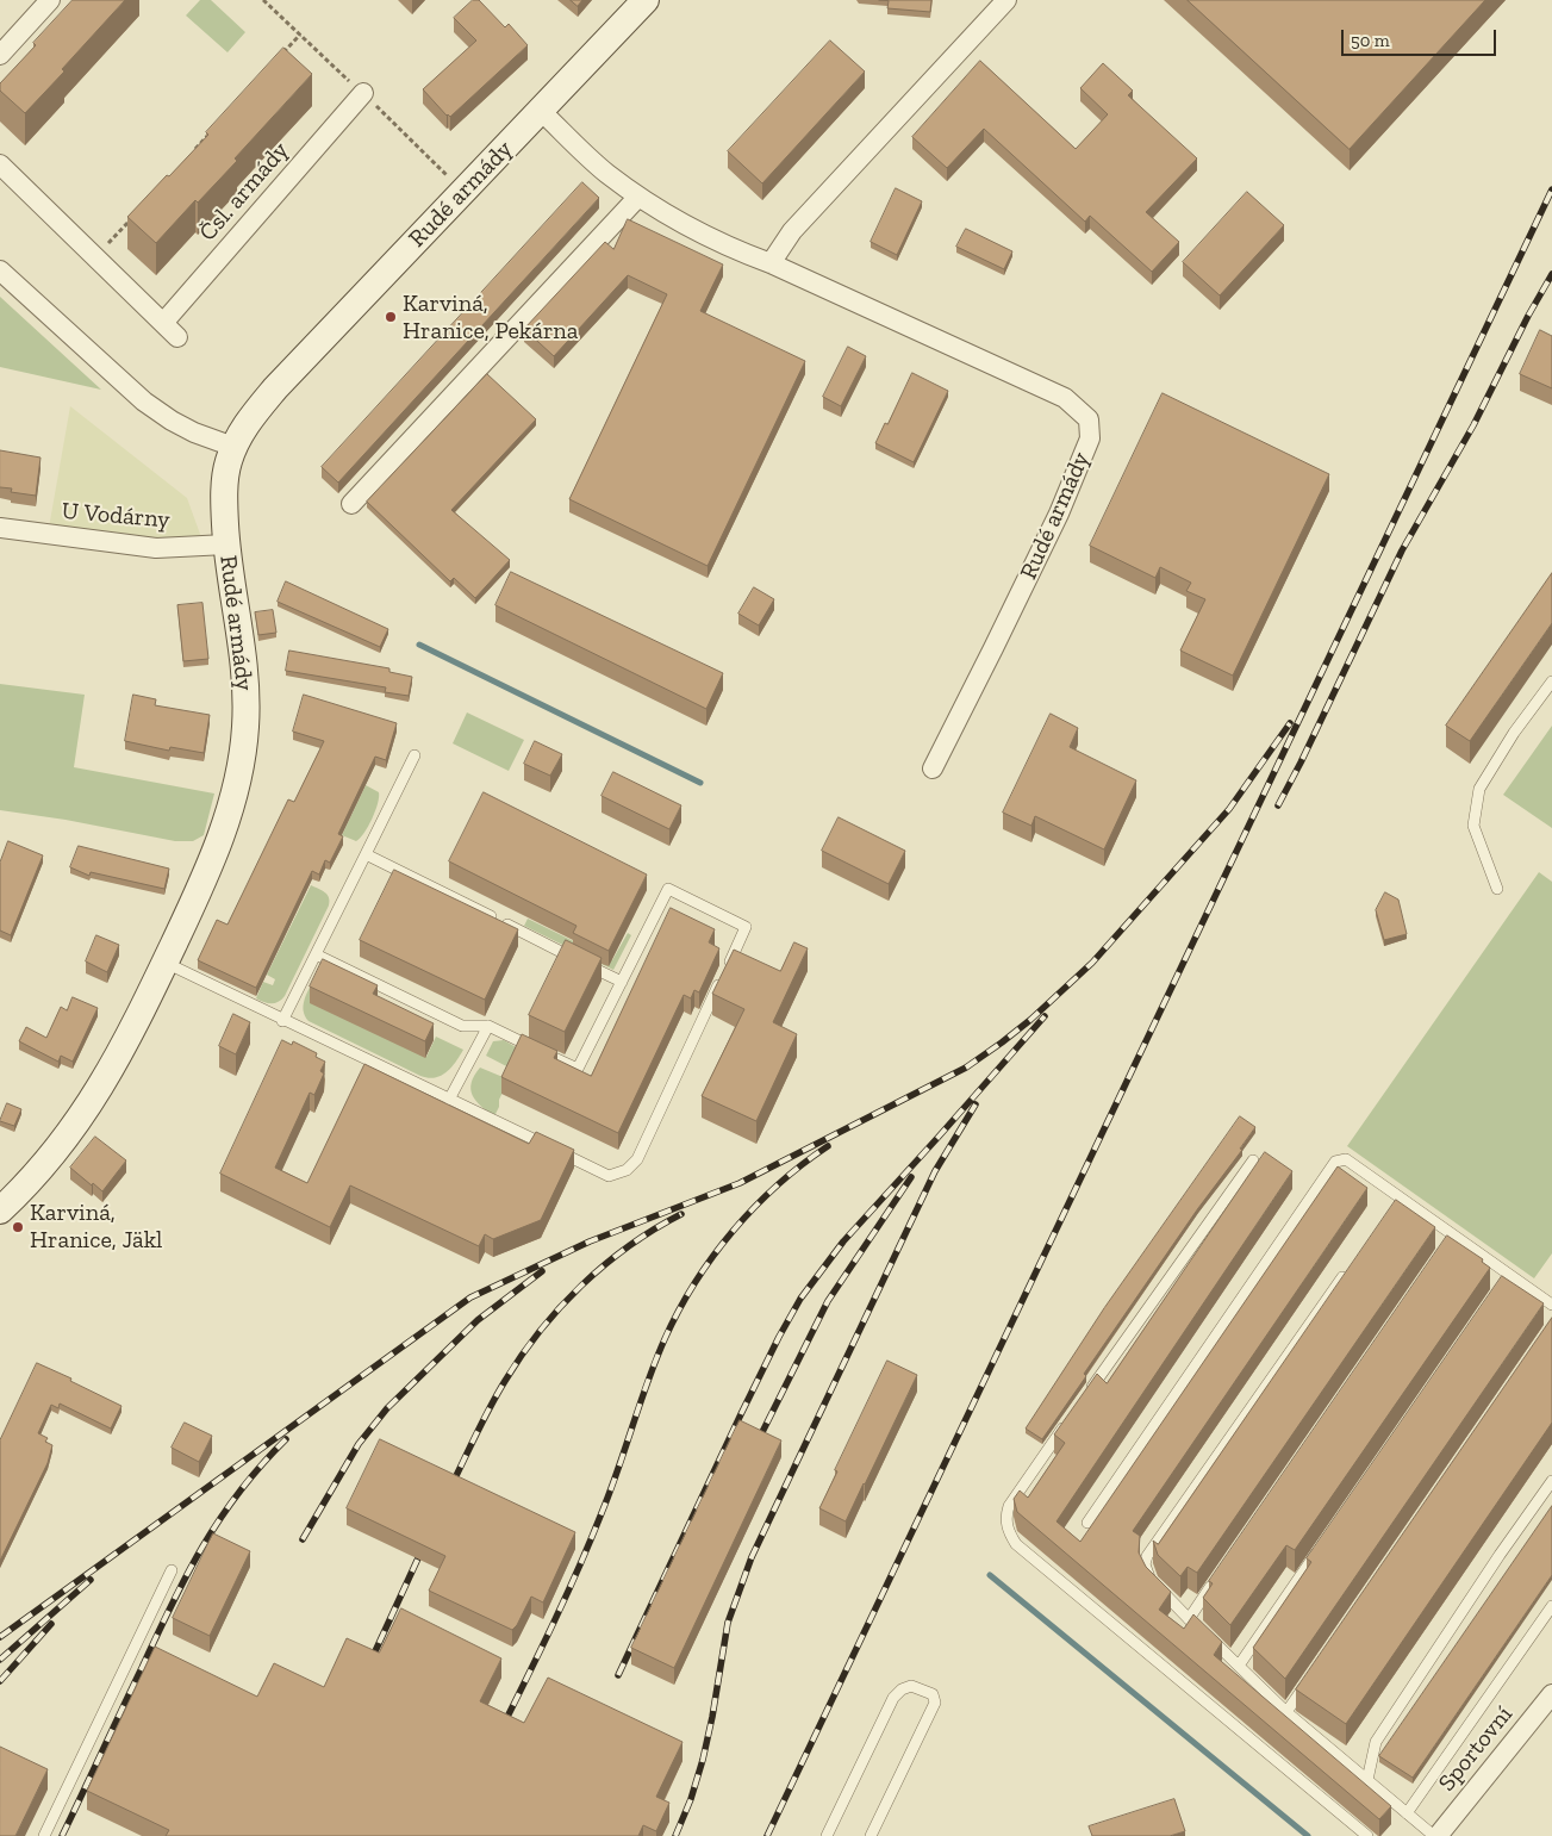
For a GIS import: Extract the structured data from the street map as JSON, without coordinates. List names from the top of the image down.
{
  "streets": {
    "main road": ["Rudé armády"],
    "street": ["Čsl. armády", "U Vodárny", "Sportovní"]
  },
  "crossings": [
    ["Rudé armády", "U Vodárny"]
  ],
  "places": ["Karviná, Hranice, Pekárna", "Karviná, Hranice, Jäkl"],
  "scale_bar": "50 m"
}
